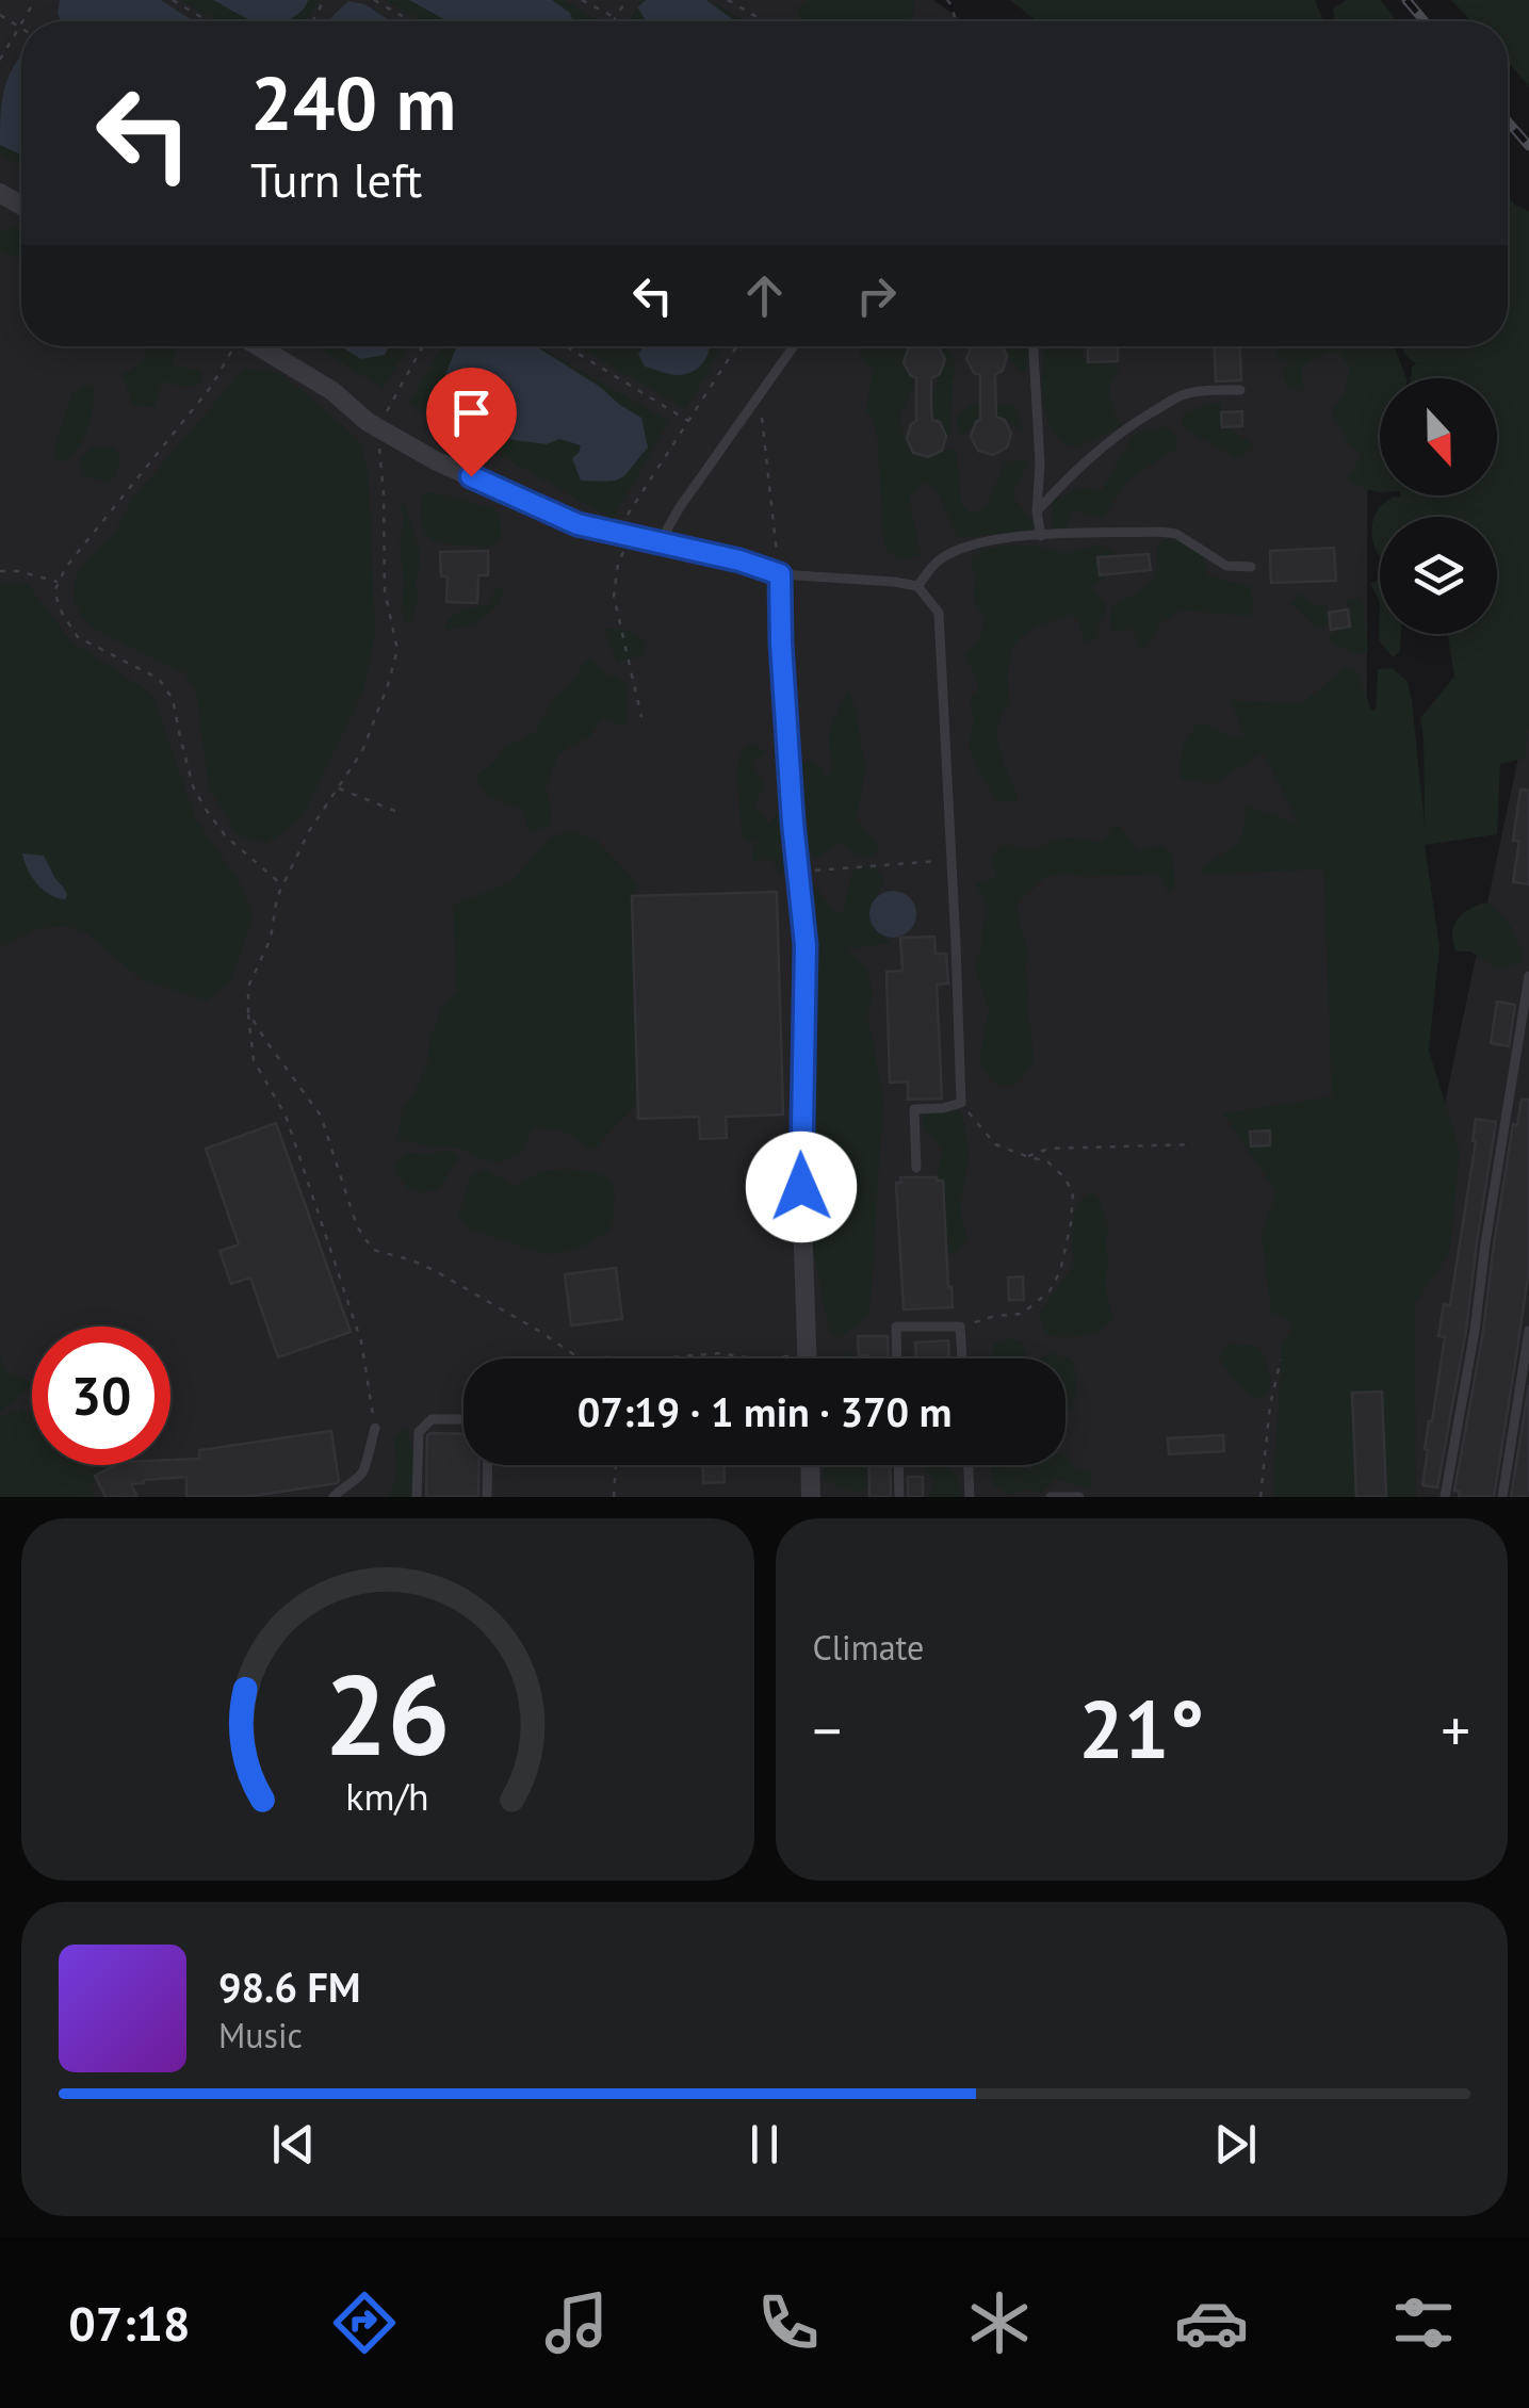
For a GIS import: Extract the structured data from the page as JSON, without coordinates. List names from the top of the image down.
{
  "north": "bottom",
  "page": {
    "turn": ["240 m", "Turn left"],
    "limit": "30",
    "trip": "07:19 · 1 min · 370 m",
    "tile": "Climate",
    "heat": ["−", "21°", "+"],
    "song": ["98.6 FM", "Music"],
    "tabs": "07:18",
    "gauge": ["26", "km/h"]
  }
}
